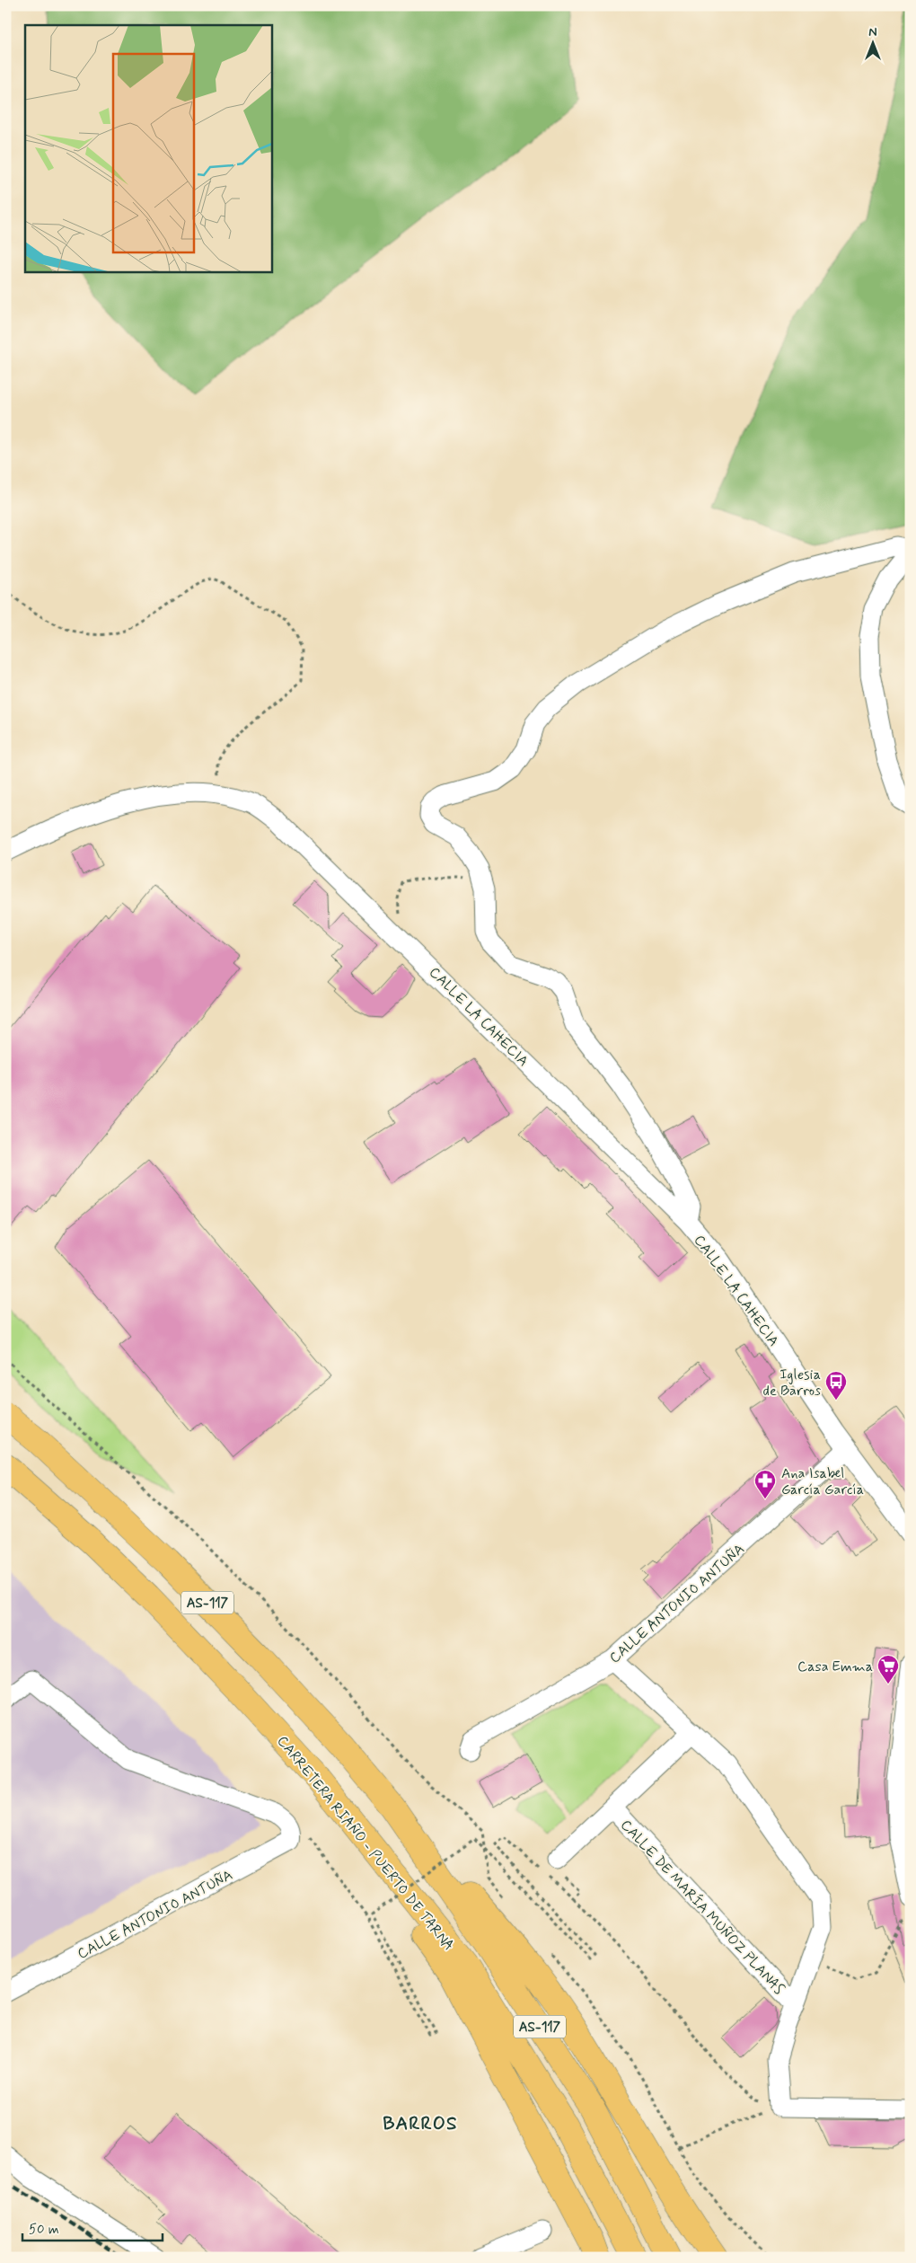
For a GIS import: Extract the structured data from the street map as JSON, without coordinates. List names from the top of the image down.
{
  "streets": {
    "highway": ["AS-117", "CARRETERA RIAÑO - PUERTO DE TARNA"],
    "street": ["CALLE LA CAHECIA", "CALLE ANTONIO ANTUÑA", "CALLE DE MARÍA MUÑOZ PLANAS"]
  },
  "crossings": [
    ["CALLE LA CAHECIA", "CALLE ANTONIO ANTUÑA"]
  ],
  "districts": ["BARROS"],
  "places": {
    "bus stop": ["Iglesia de Barros"],
    "pharmacy": ["Ana Isabel García García"],
    "supermarket": ["Casa Emma"]
  },
  "scale_bar": "50 m",
  "north": "top"
}
